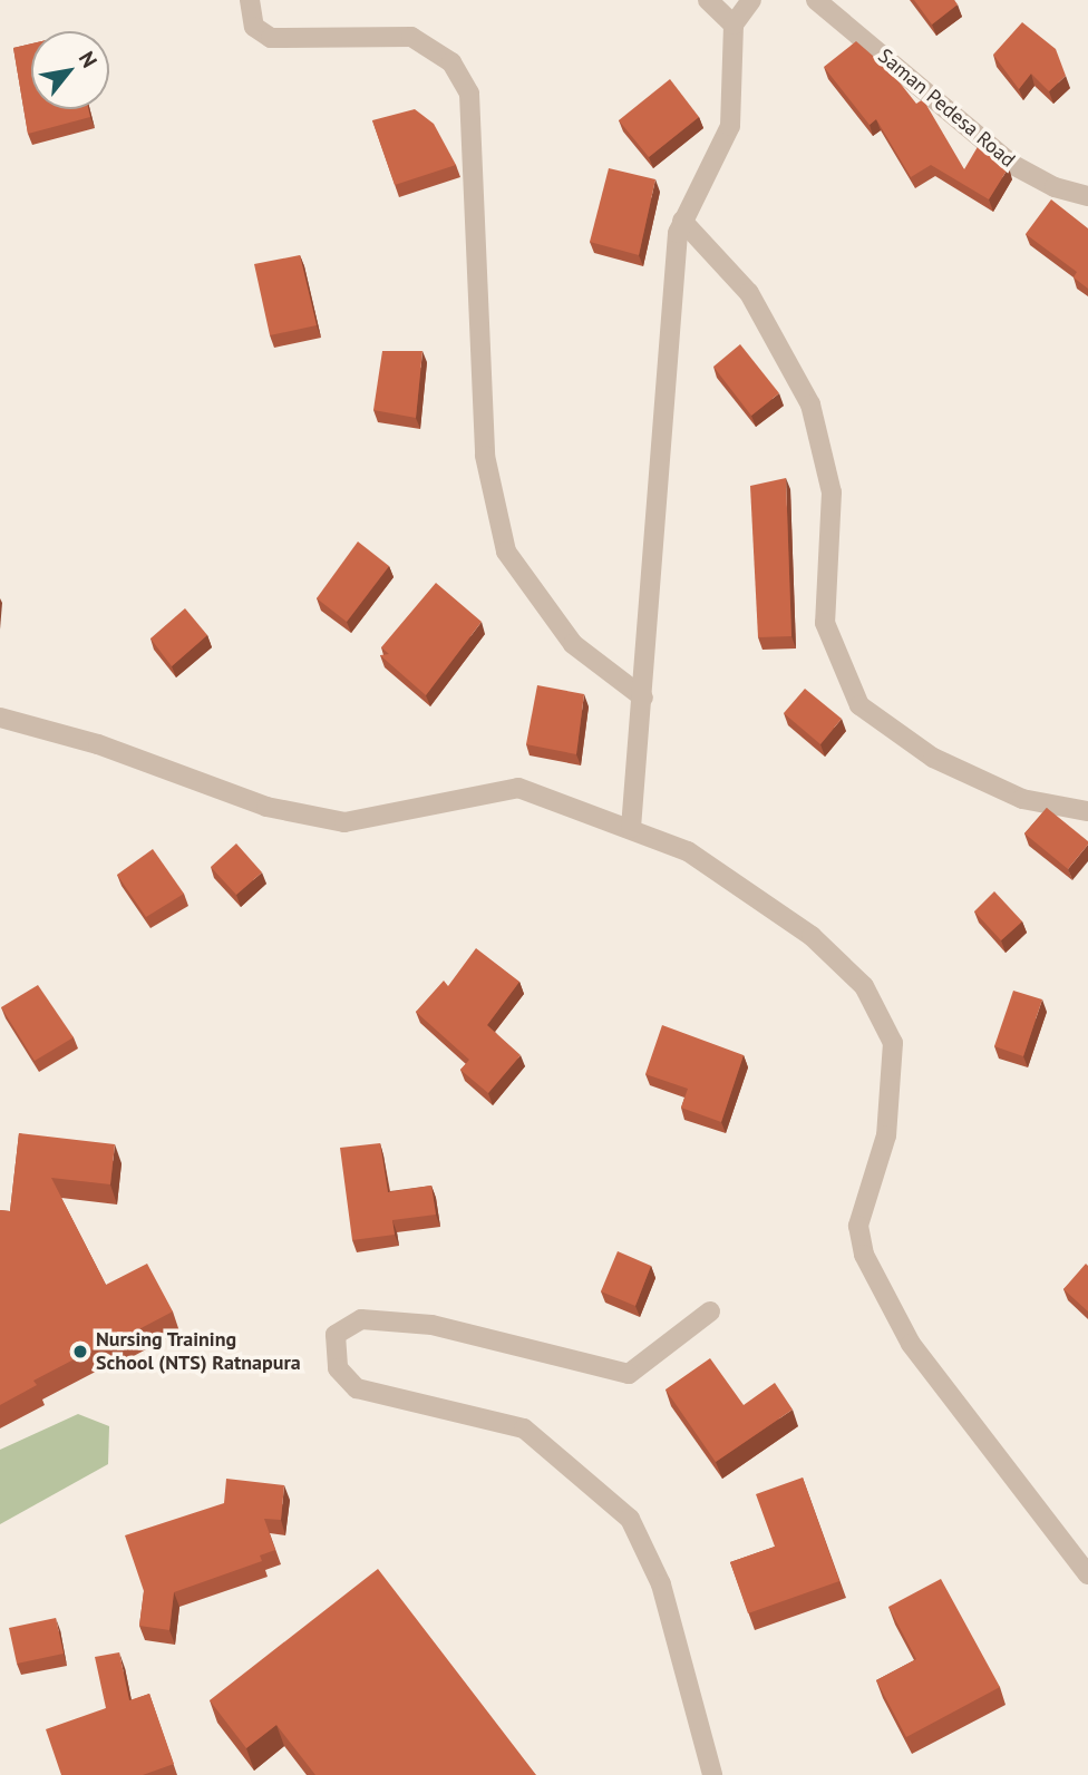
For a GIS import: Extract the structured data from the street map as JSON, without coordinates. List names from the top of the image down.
{
  "streets": {
    "street": ["Saman Pedesa Road"]
  },
  "places": ["Nursing Training School (NTS) Ratnapura"],
  "north": "top right"
}
